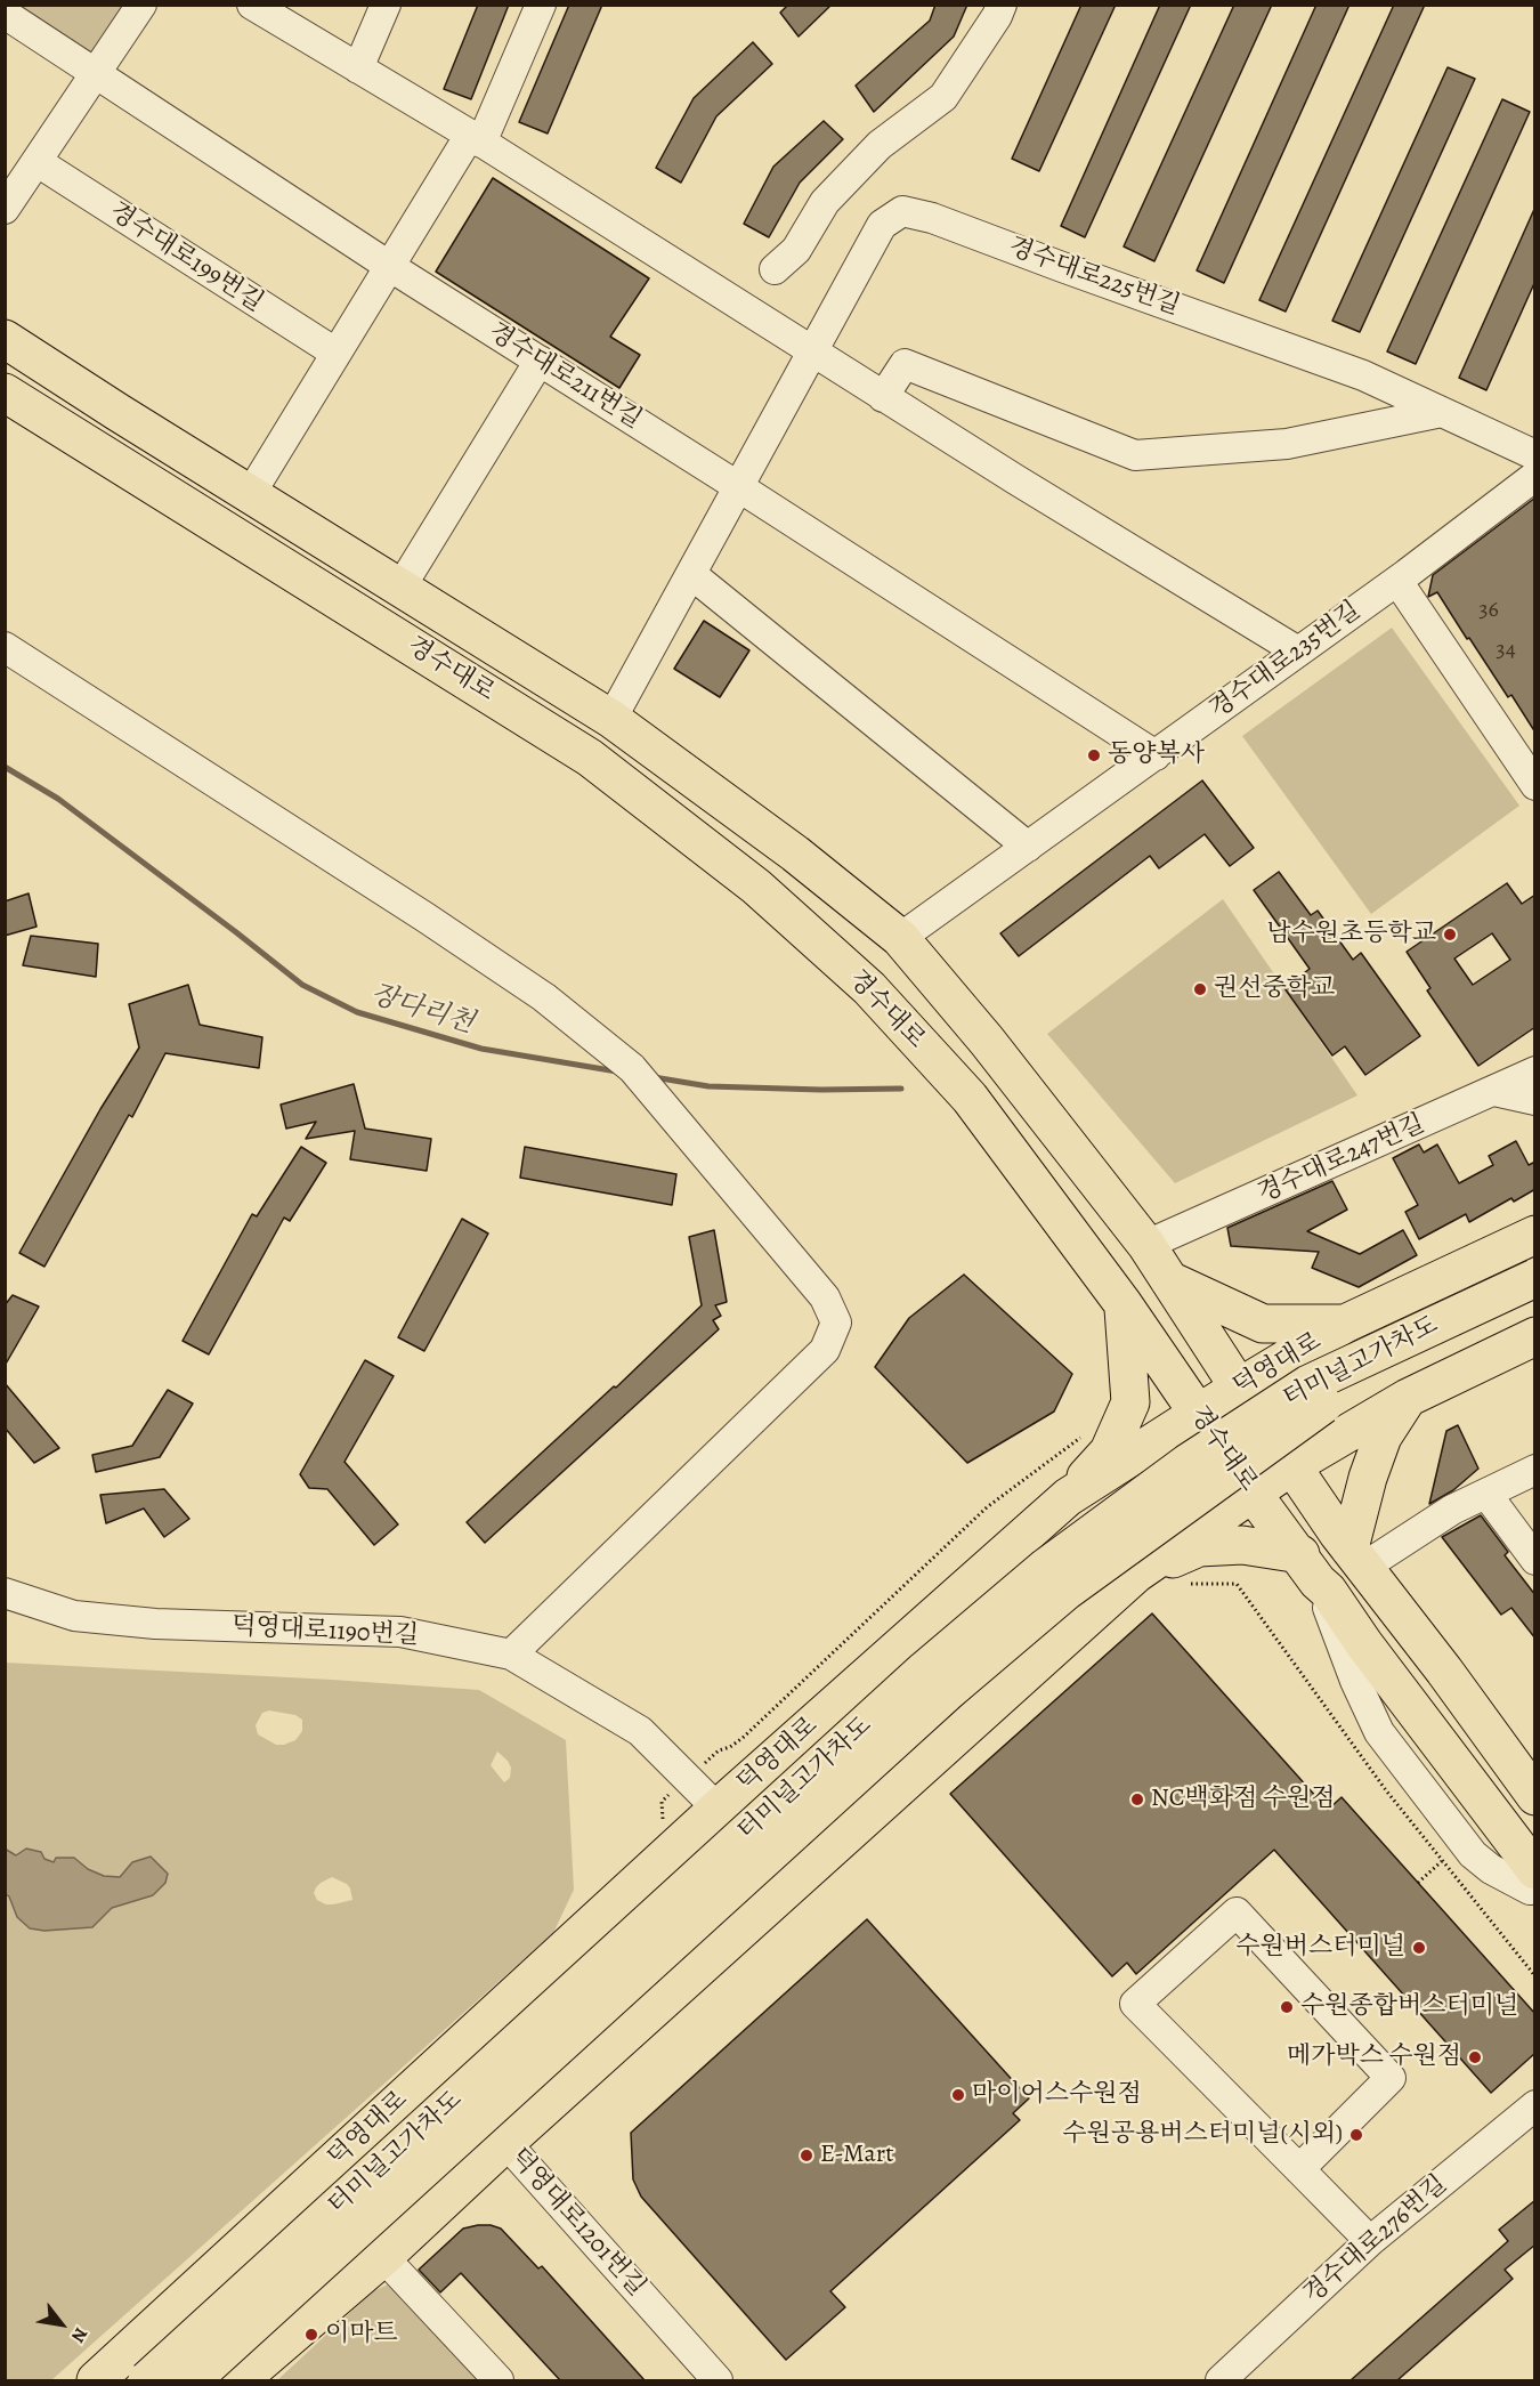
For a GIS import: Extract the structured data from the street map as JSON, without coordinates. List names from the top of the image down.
{
  "streets": {
    "main road": ["경수대로", "터미널고가차도", "덕영대로"],
    "street": [
      "경수대로199번길",
      "경수대로225번길",
      "경수대로211번길",
      "경수대로235번길",
      "경수대로247번길",
      "덕영대로1190번길",
      "덕영대로1201번길",
      "경수대로276번길"
    ]
  },
  "crossings": [
    ["경수대로225번길", "경수대로211번길"],
    ["경수대로225번길", "경수대로"],
    ["경수대로235번길", "경수대로"],
    ["경수대로", "경수대로247번길"],
    ["경수대로", "덕영대로"],
    ["덕영대로", "덕영대로1190번길"],
    ["덕영대로", "덕영대로1201번길"]
  ],
  "water": ["장다리천"],
  "places": [
    "동양복사",
    "남수원초등학교",
    "권선중학교",
    "NC백화점 수원점",
    "수원버스터미널",
    "수원종합버스터미널",
    "메가박스 수원점",
    "마이어스수원점",
    "수원공용버스터미널(시외)",
    "E-Mart",
    "이마트"
  ],
  "house_numbers": ["36", "34"],
  "north": "bottom right"
}
